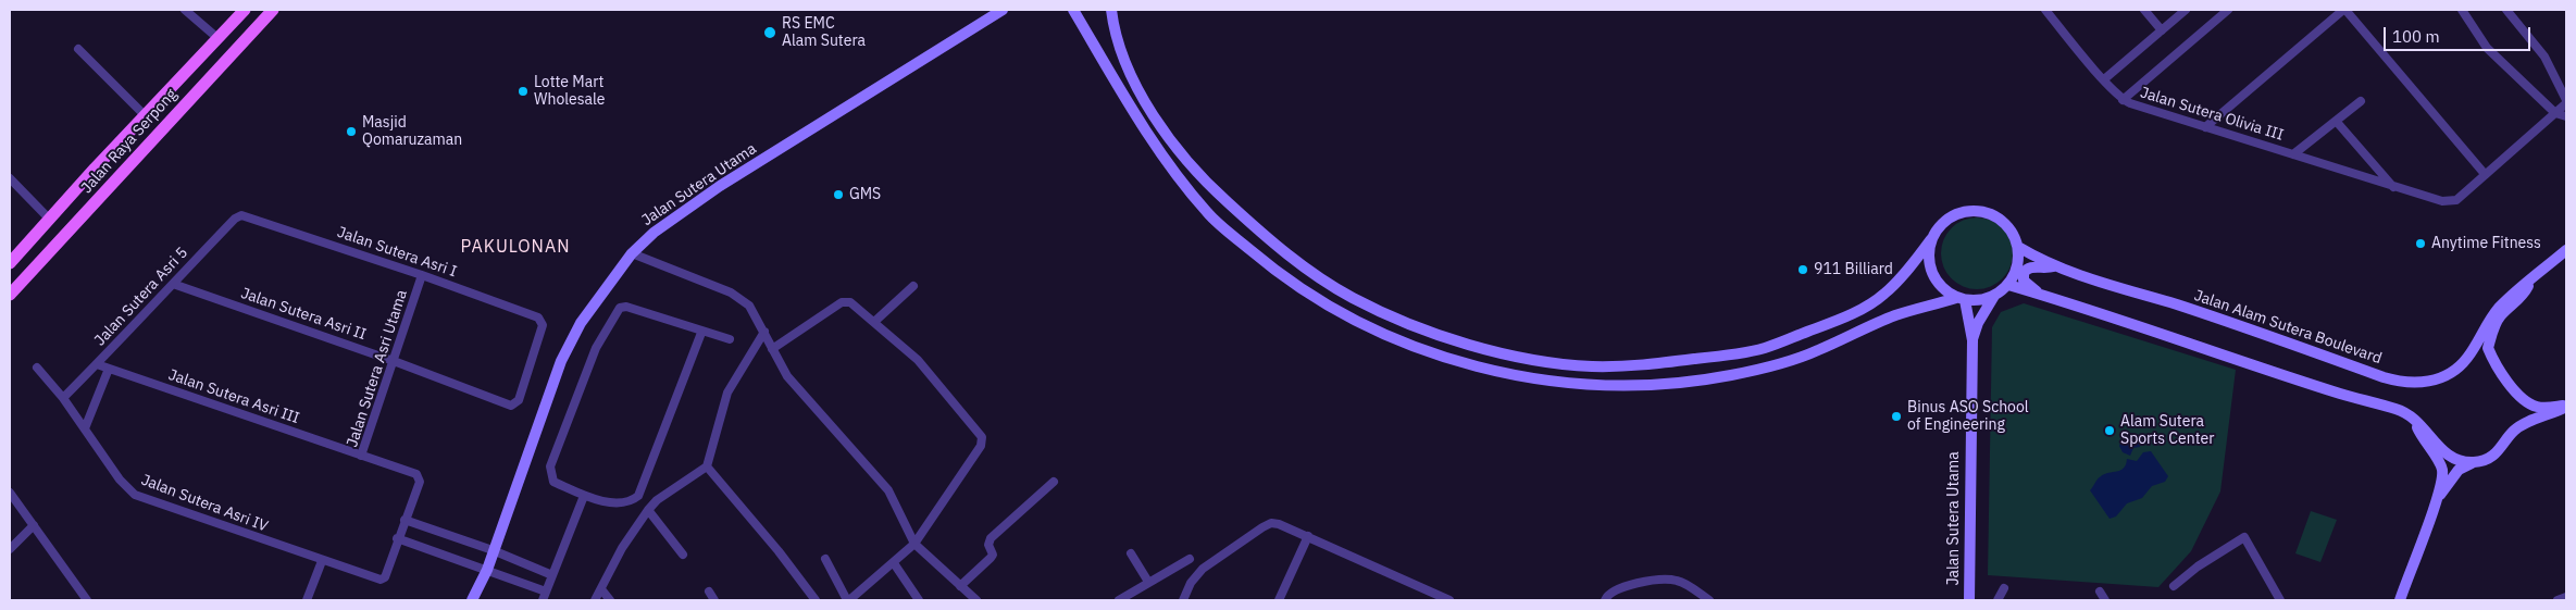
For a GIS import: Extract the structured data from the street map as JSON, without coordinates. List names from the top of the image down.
{
  "streets": {
    "main road": ["Jalan Raya Serpong", "Jalan Sutera Utama", "Jalan Alam Sutera Boulevard"],
    "street": [
      "Jalan Sutera Olivia III",
      "Jalan Sutera Asri I",
      "Jalan Sutera Asri 5",
      "Jalan Sutera Asri II",
      "Jalan Sutera Asri Utama",
      "Jalan Sutera Asri III",
      "Jalan Sutera Asri IV"
    ]
  },
  "crossings": [
    ["Jalan Sutera Utama", "Jalan Alam Sutera Boulevard"],
    ["Jalan Sutera Asri I", "Jalan Sutera Asri 5"],
    ["Jalan Sutera Asri I", "Jalan Sutera Asri II"],
    ["Jalan Sutera Asri I", "Jalan Sutera Asri Utama"],
    ["Jalan Sutera Asri 5", "Jalan Sutera Asri II"],
    ["Jalan Sutera Asri 5", "Jalan Sutera Asri III"],
    ["Jalan Sutera Asri 5", "Jalan Sutera Asri IV"],
    ["Jalan Sutera Asri II", "Jalan Sutera Asri Utama"],
    ["Jalan Sutera Asri Utama", "Jalan Sutera Asri III"],
    ["Jalan Sutera Asri Utama", "Jalan Sutera Asri IV"]
  ],
  "districts": ["PAKULONAN"],
  "places": [
    "RS EMC Alam Sutera",
    "Lotte Mart Wholesale",
    "Masjid Qomaruzaman",
    "GMS",
    "Anytime Fitness",
    "911 Billiard",
    "Binus ASO School of Engineering",
    "Alam Sutera Sports Center"
  ],
  "scale_bar": "100 m"
}
